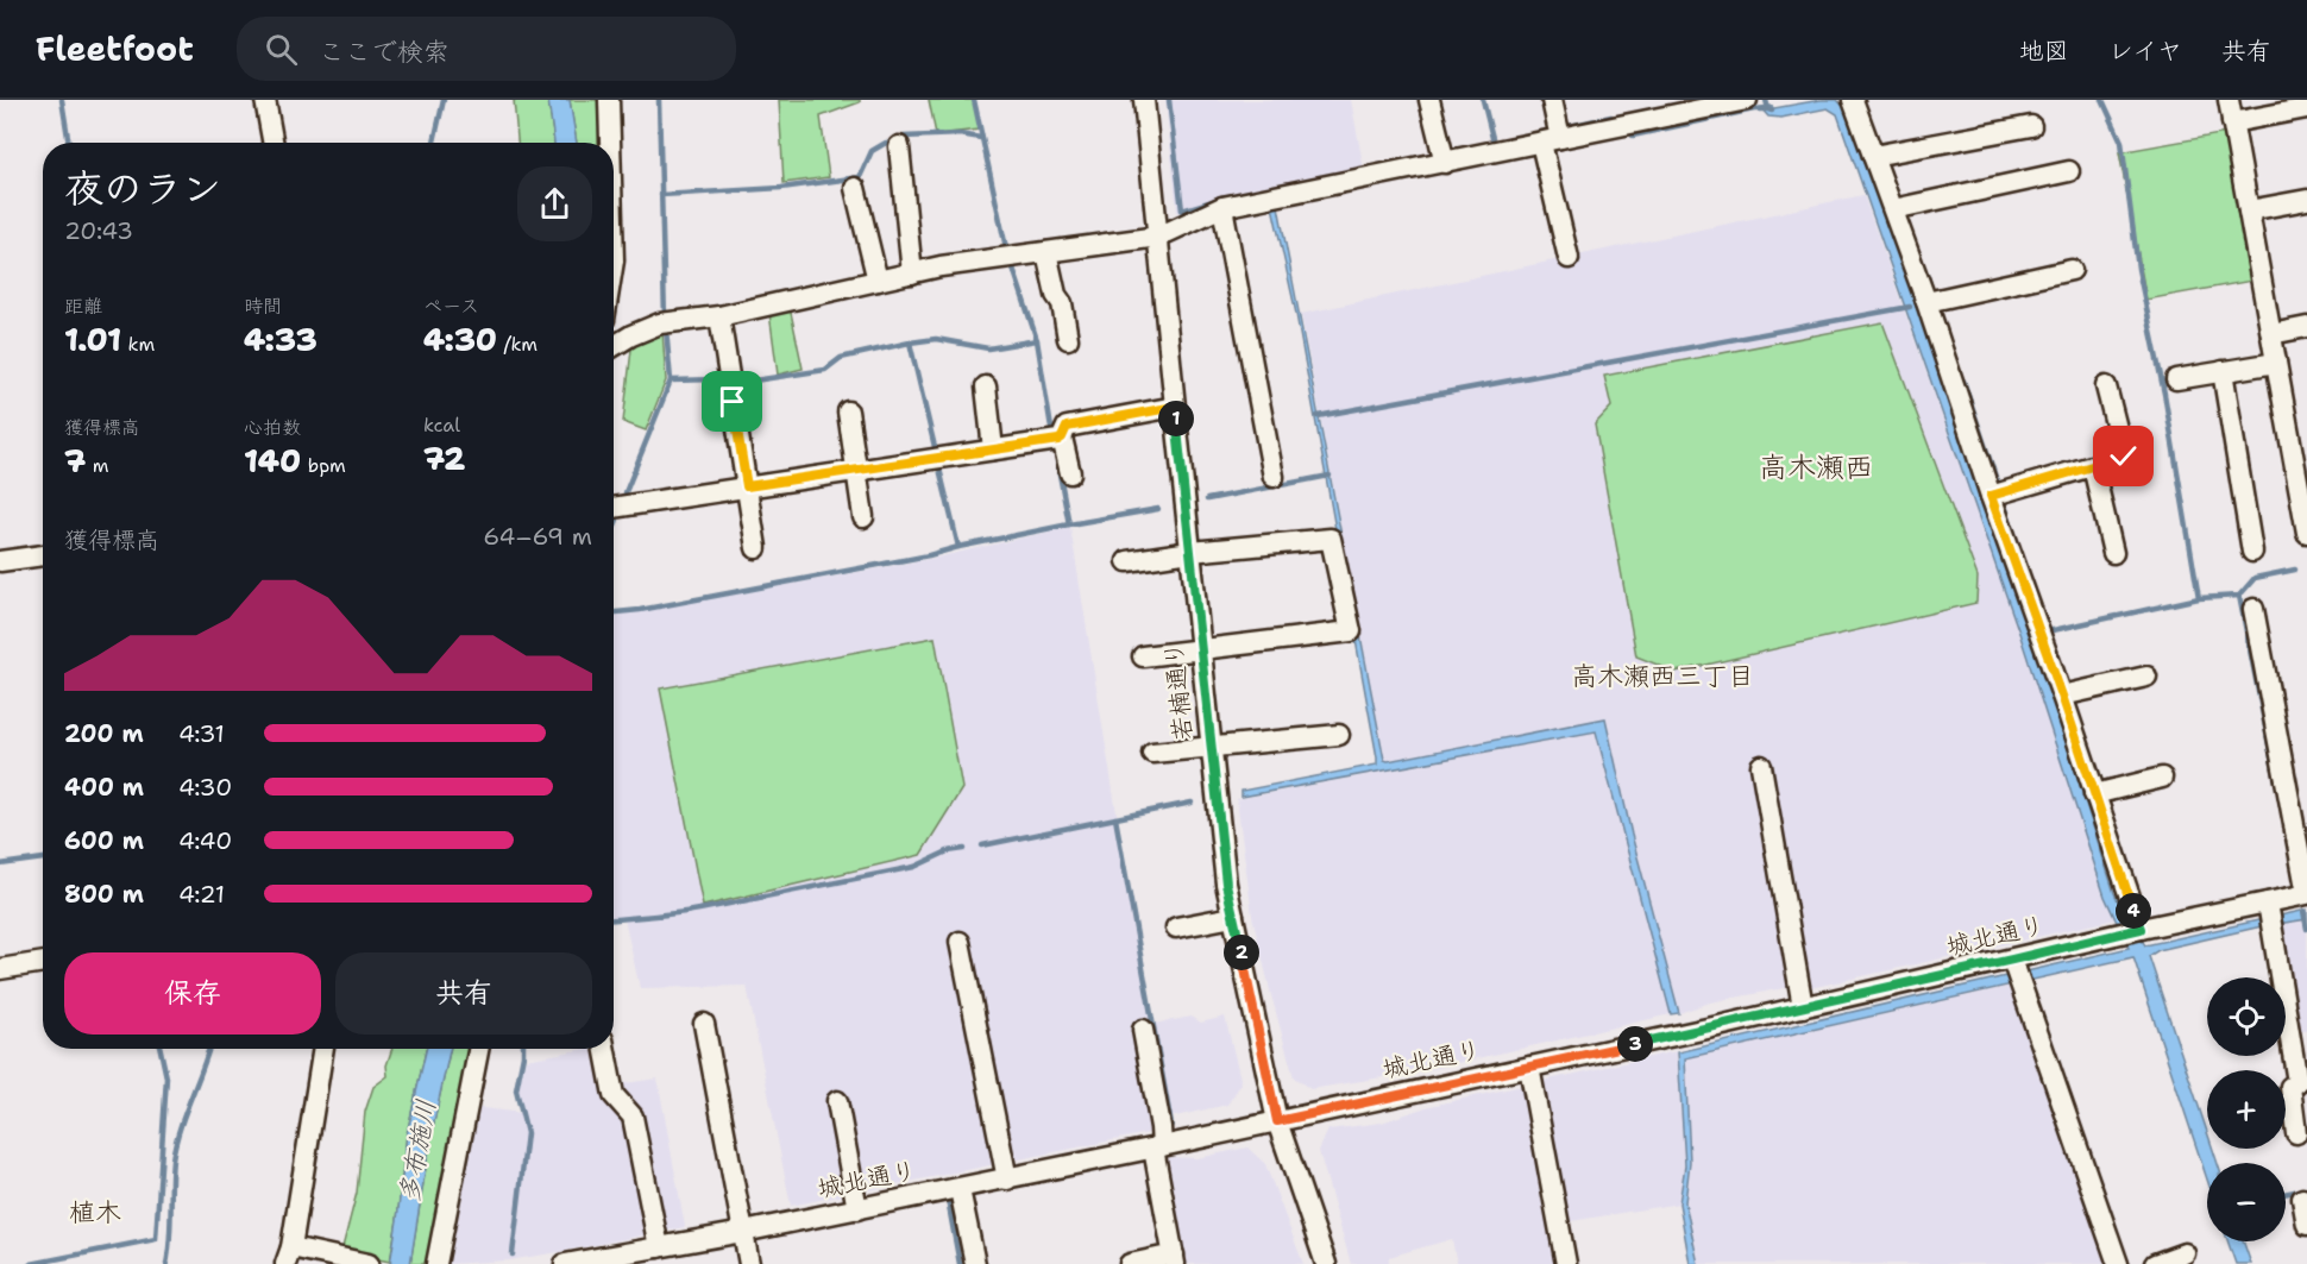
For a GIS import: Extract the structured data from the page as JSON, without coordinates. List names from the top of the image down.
{
  "streets": {
    "street": ["若楠通り", "城北通り"]
  },
  "crossings": [
    ["若楠通り", "城北通り"]
  ],
  "districts": ["高木瀬西", "高木瀬西三丁目", "植木"],
  "water": ["多布施川"],
  "page": {
    "header": "Fleetfoot",
    "search": "ここで検索",
    "nav": ["地図", "レイヤ", "共有"],
    "heading": ["夜のラン", "20:43"],
    "stats": [
      ["距離", "1.01 km"],
      ["時間", "4:33"],
      ["ペース", "4:30 /km"],
      ["獲得標高", "7 m"],
      ["心拍数", "140 bpm"],
      ["kcal", "72"]
    ],
    "pins": [
      "1",
      "4",
      "2",
      "3"
    ],
    "chart": ["獲得標高", "64–69 m"],
    "list": [
      {
        "name": "200 m",
        "note": "4:31"
      },
      {
        "name": "400 m",
        "note": "4:30"
      },
      {
        "name": "600 m",
        "note": "4:40"
      },
      {
        "name": "800 m",
        "note": "4:21"
      }
    ],
    "buttons": ["保存", "共有"],
    "map_buttons": ["+", "−"]
  }
}
